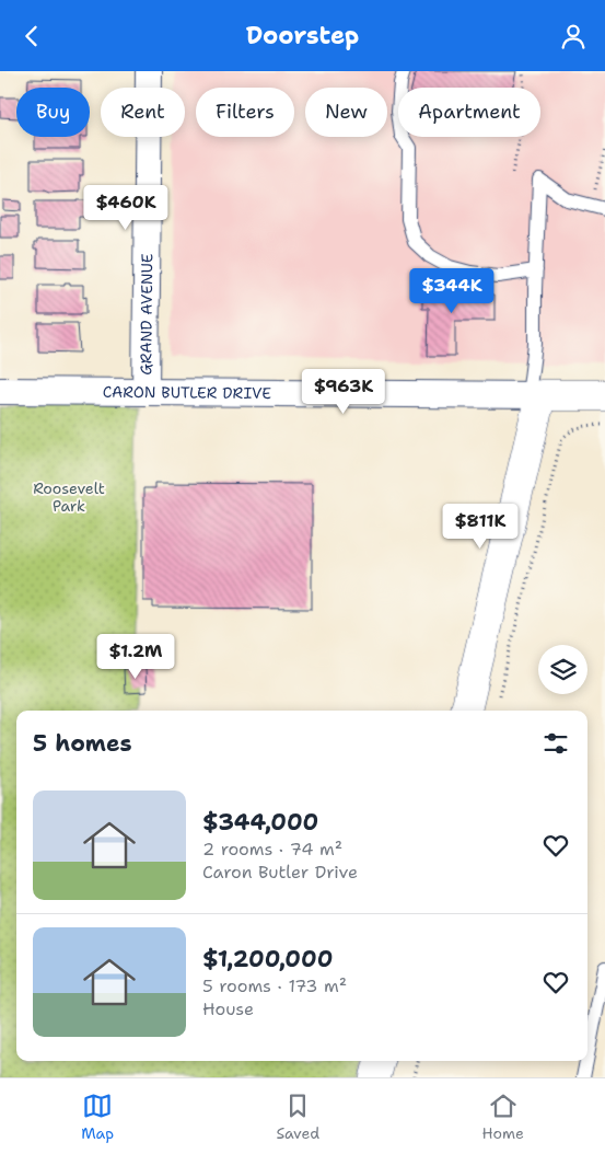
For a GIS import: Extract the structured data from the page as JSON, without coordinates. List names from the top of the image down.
{
  "streets": {
    "street": ["GRAND AVENUE", "CARON BUTLER DRIVE"]
  },
  "crossings": [
    ["GRAND AVENUE", "CARON BUTLER DRIVE"]
  ],
  "parks": ["Roosevelt Park"],
  "page": {
    "header": "Doorstep",
    "chip": [
      "Buy",
      "Rent",
      "Filters",
      "New",
      "Apartment"
    ],
    "price": [
      "$460K",
      "$344K",
      "$963K",
      "$811K",
      "$1.2M"
    ],
    "heading": "5 homes",
    "list": [
      {
        "name": "$344,000",
        "note": "2 rooms · 74 m² · Caron Butler Drive"
      },
      {
        "name": "$1,200,000",
        "note": "5 rooms · 173 m² · House"
      }
    ],
    "tabs": ["Map", "Saved", "Home"]
  }
}
